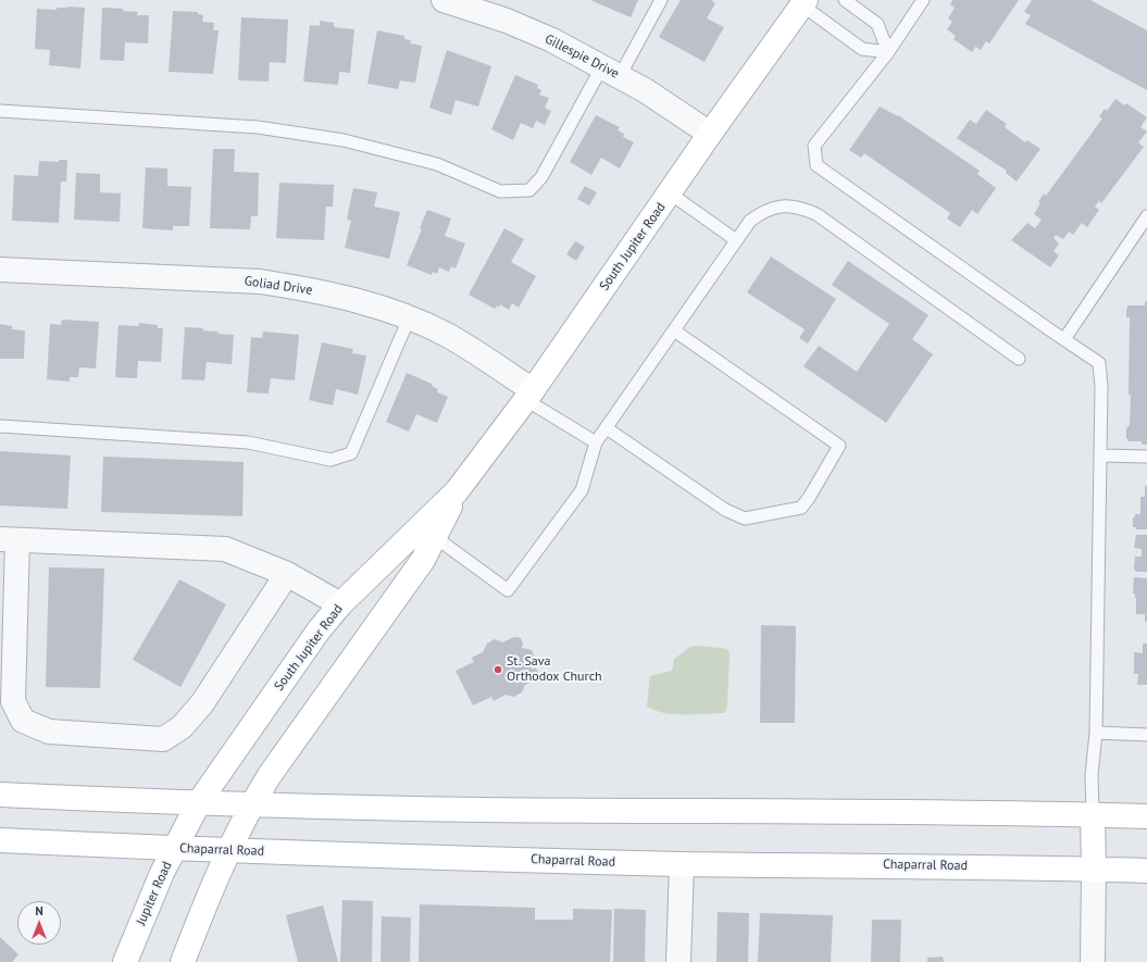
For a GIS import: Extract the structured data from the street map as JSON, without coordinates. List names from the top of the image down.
{
  "streets": {
    "main road": ["South Jupiter Road", "Chaparral Road", "Jupiter Road"],
    "street": ["Gillespie Drive", "Goliad Drive"]
  },
  "crossings": [
    ["Gillespie Drive", "South Jupiter Road"],
    ["South Jupiter Road", "Goliad Drive"],
    ["South Jupiter Road", "Jupiter Road"],
    ["Chaparral Road", "Jupiter Road"]
  ],
  "places": ["St. Sava Orthodox Church"],
  "north": "top"
}
